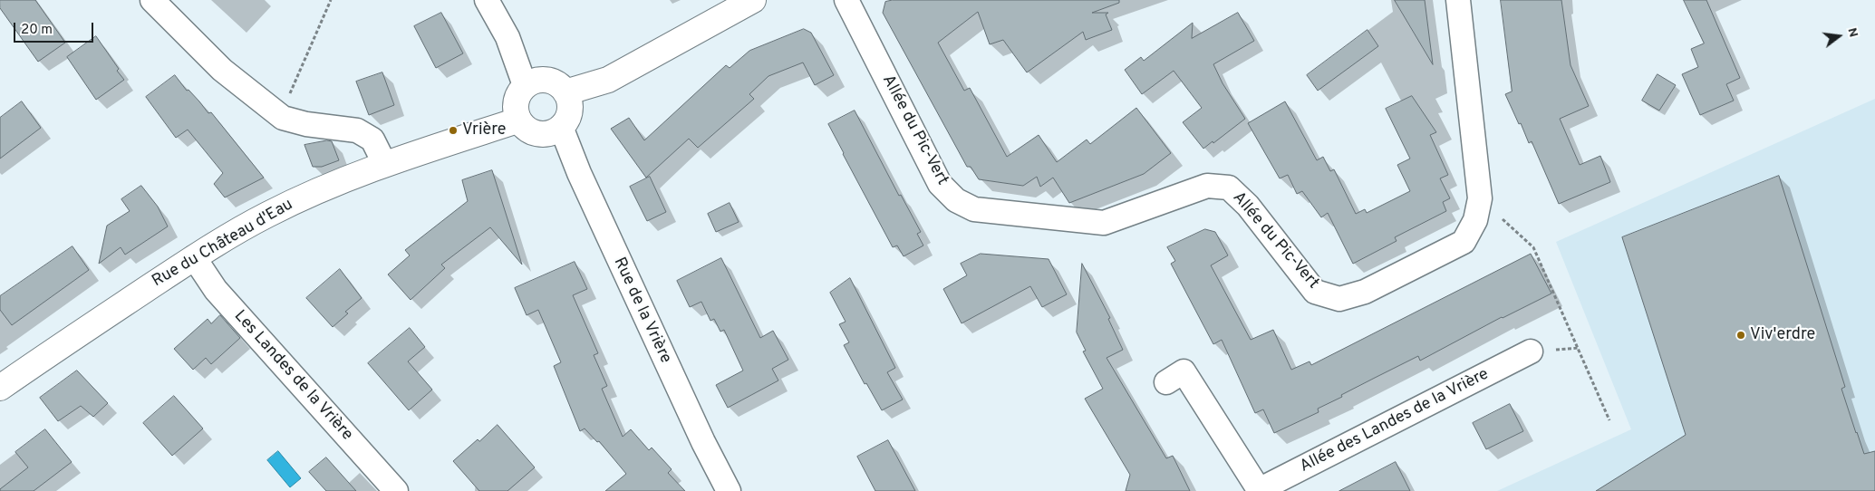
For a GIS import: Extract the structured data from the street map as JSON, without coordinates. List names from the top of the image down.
{
  "streets": {
    "street": [
      "Allée du Pic-Vert",
      "Rue du Château d'Eau",
      "Rue de la Vrière",
      "Les Landes de la Vrière",
      "Allée des Landes de la Vrière"
    ]
  },
  "crossings": [
    ["Rue du Château d'Eau", "Rue de la Vrière"],
    ["Rue du Château d'Eau", "Les Landes de la Vrière"]
  ],
  "places": ["Vrière", "Viv'erdre"],
  "scale_bar": "20 m",
  "north": "right"
}
